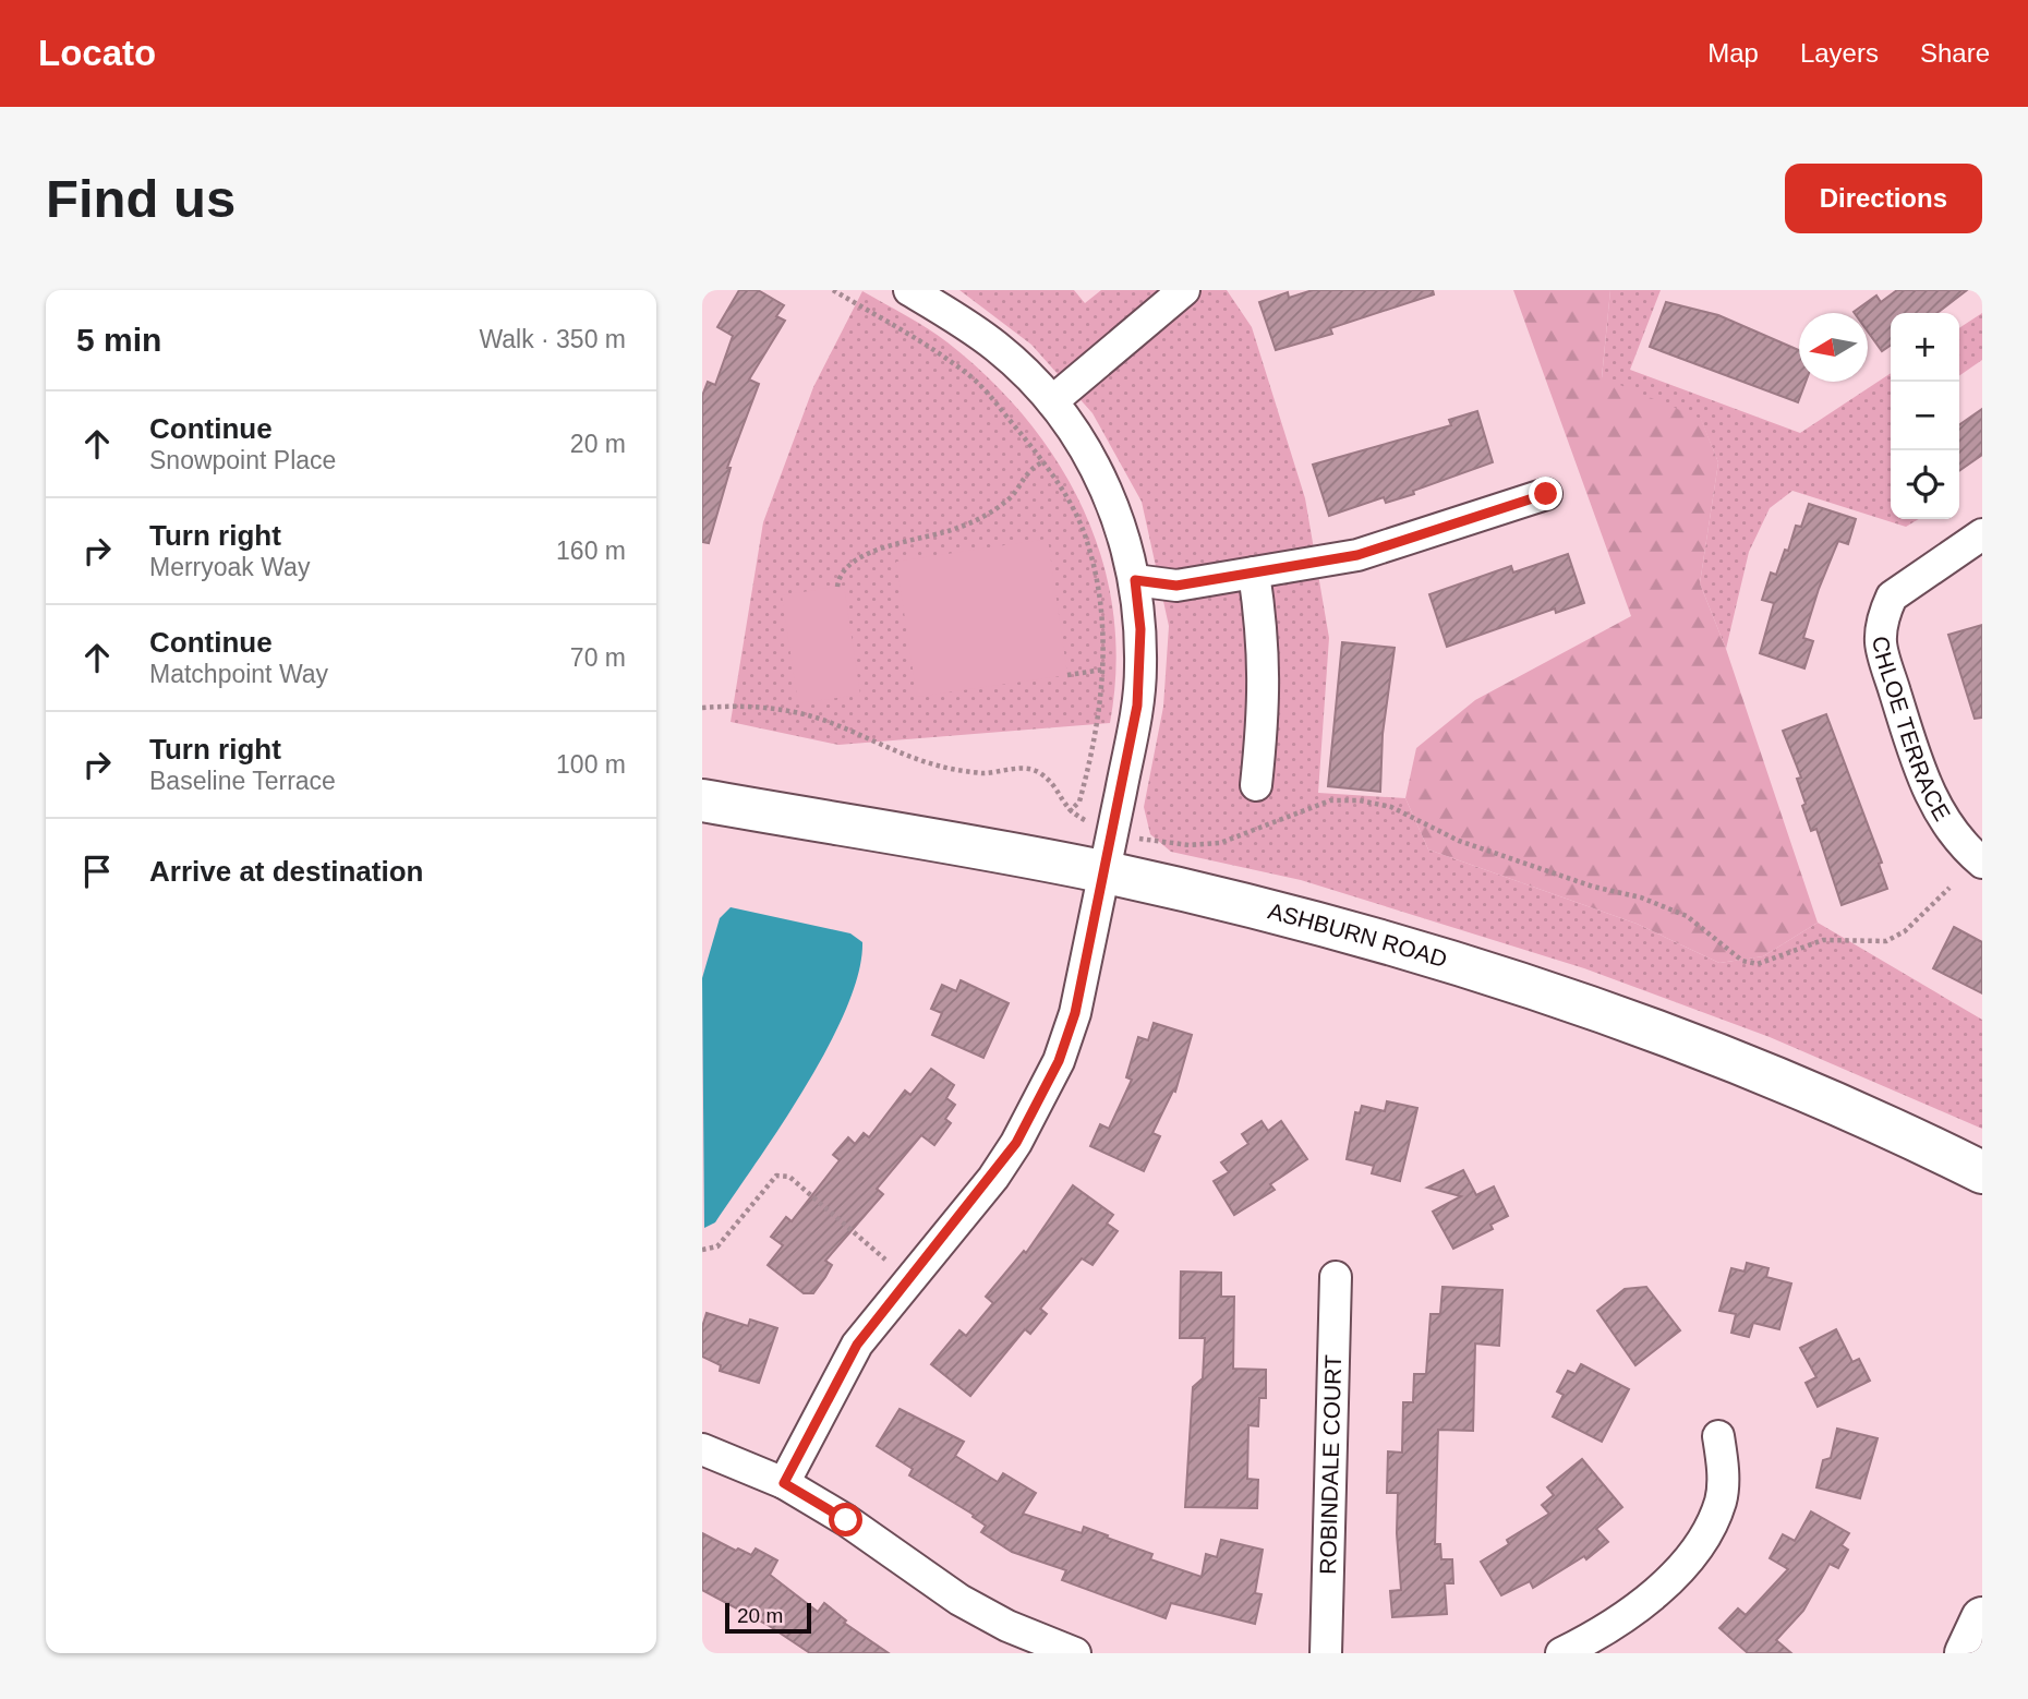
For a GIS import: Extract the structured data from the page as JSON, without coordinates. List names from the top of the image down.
{
  "streets": {
    "street": ["CHLOE TERRACE", "ASHBURN ROAD", "ROBINDALE COURT"]
  },
  "scale_bar": "20 m",
  "north": "left",
  "page": {
    "header": "Locato",
    "nav": ["Map", "Layers", "Share"],
    "buttons": "Directions",
    "title": "Find us",
    "heading": ["5 min", "Walk · 350 m"],
    "map_buttons": ["+", "−"],
    "list": [
      ["Continue", "Snowpoint Place", "20 m"],
      ["Turn right", "Merryoak Way", "160 m"],
      ["Continue", "Matchpoint Way", "70 m"],
      ["Turn right", "Baseline Terrace", "100 m"],
      "Arrive at destination"
    ],
    "scale": "20 m"
  }
}
